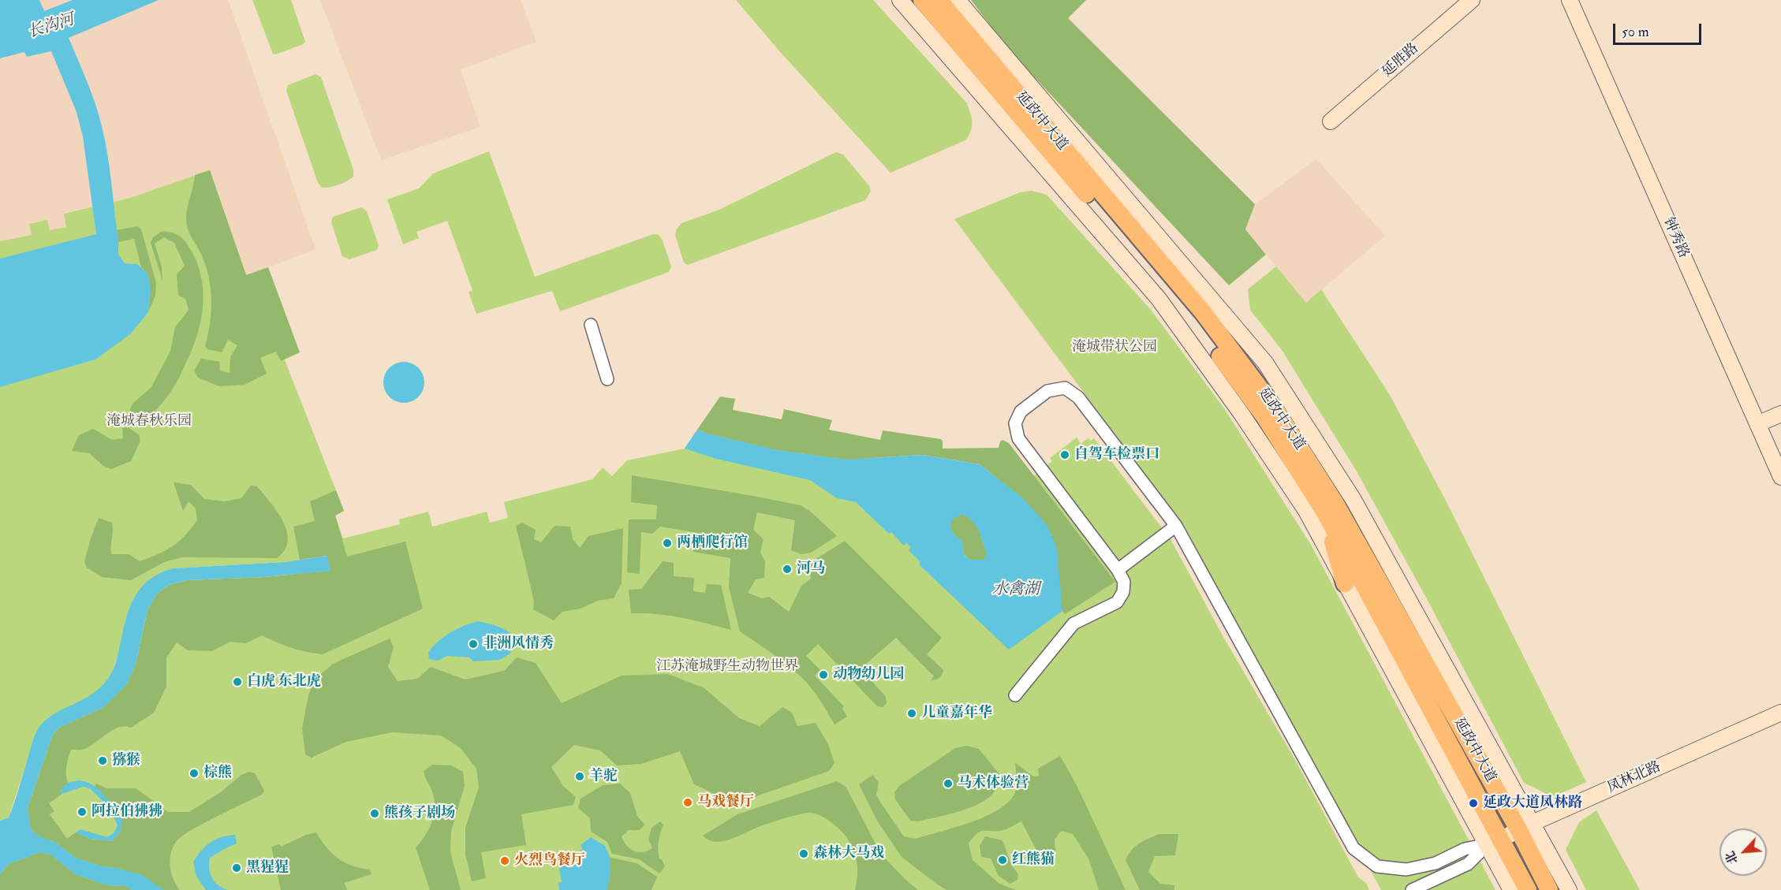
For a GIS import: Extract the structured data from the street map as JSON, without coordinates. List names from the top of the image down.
{
  "streets": {
    "main road": ["延政中大道"],
    "street": ["延胜路", "钟秀路", "凤林北路"]
  },
  "crossings": [
    ["延政中大道", "凤林北路"]
  ],
  "water": ["长沟河", "水禽湖"],
  "parks": ["淹城带状公园", "淹城春秋乐园", "江苏淹城野生动物世界"],
  "places": [
    "自驾车检票口",
    "两栖爬行馆",
    "河马",
    "非洲风情秀",
    "动物幼儿园",
    "白虎 东北虎",
    "儿童嘉年华",
    "猕猴",
    "棕熊",
    "羊驼",
    "马术体验营",
    "马戏餐厅",
    "延政大道凤林路",
    "阿拉伯狒狒",
    "熊孩子剧场",
    "森林大马戏",
    "红熊猫",
    "火烈鸟餐厅",
    "黑猩猩"
  ],
  "scale_bar": "50 m",
  "north": "bottom left"
}
